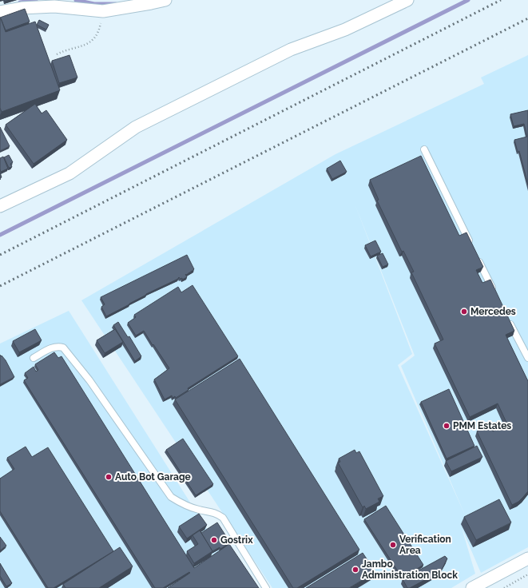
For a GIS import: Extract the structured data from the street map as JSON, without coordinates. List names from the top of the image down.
{
  "places": [
    "Mercedes",
    "PMM Estates",
    "Auto Bot Garage",
    "Gostrix",
    "Verification Area",
    "Jambo Administration Block"
  ]
}
